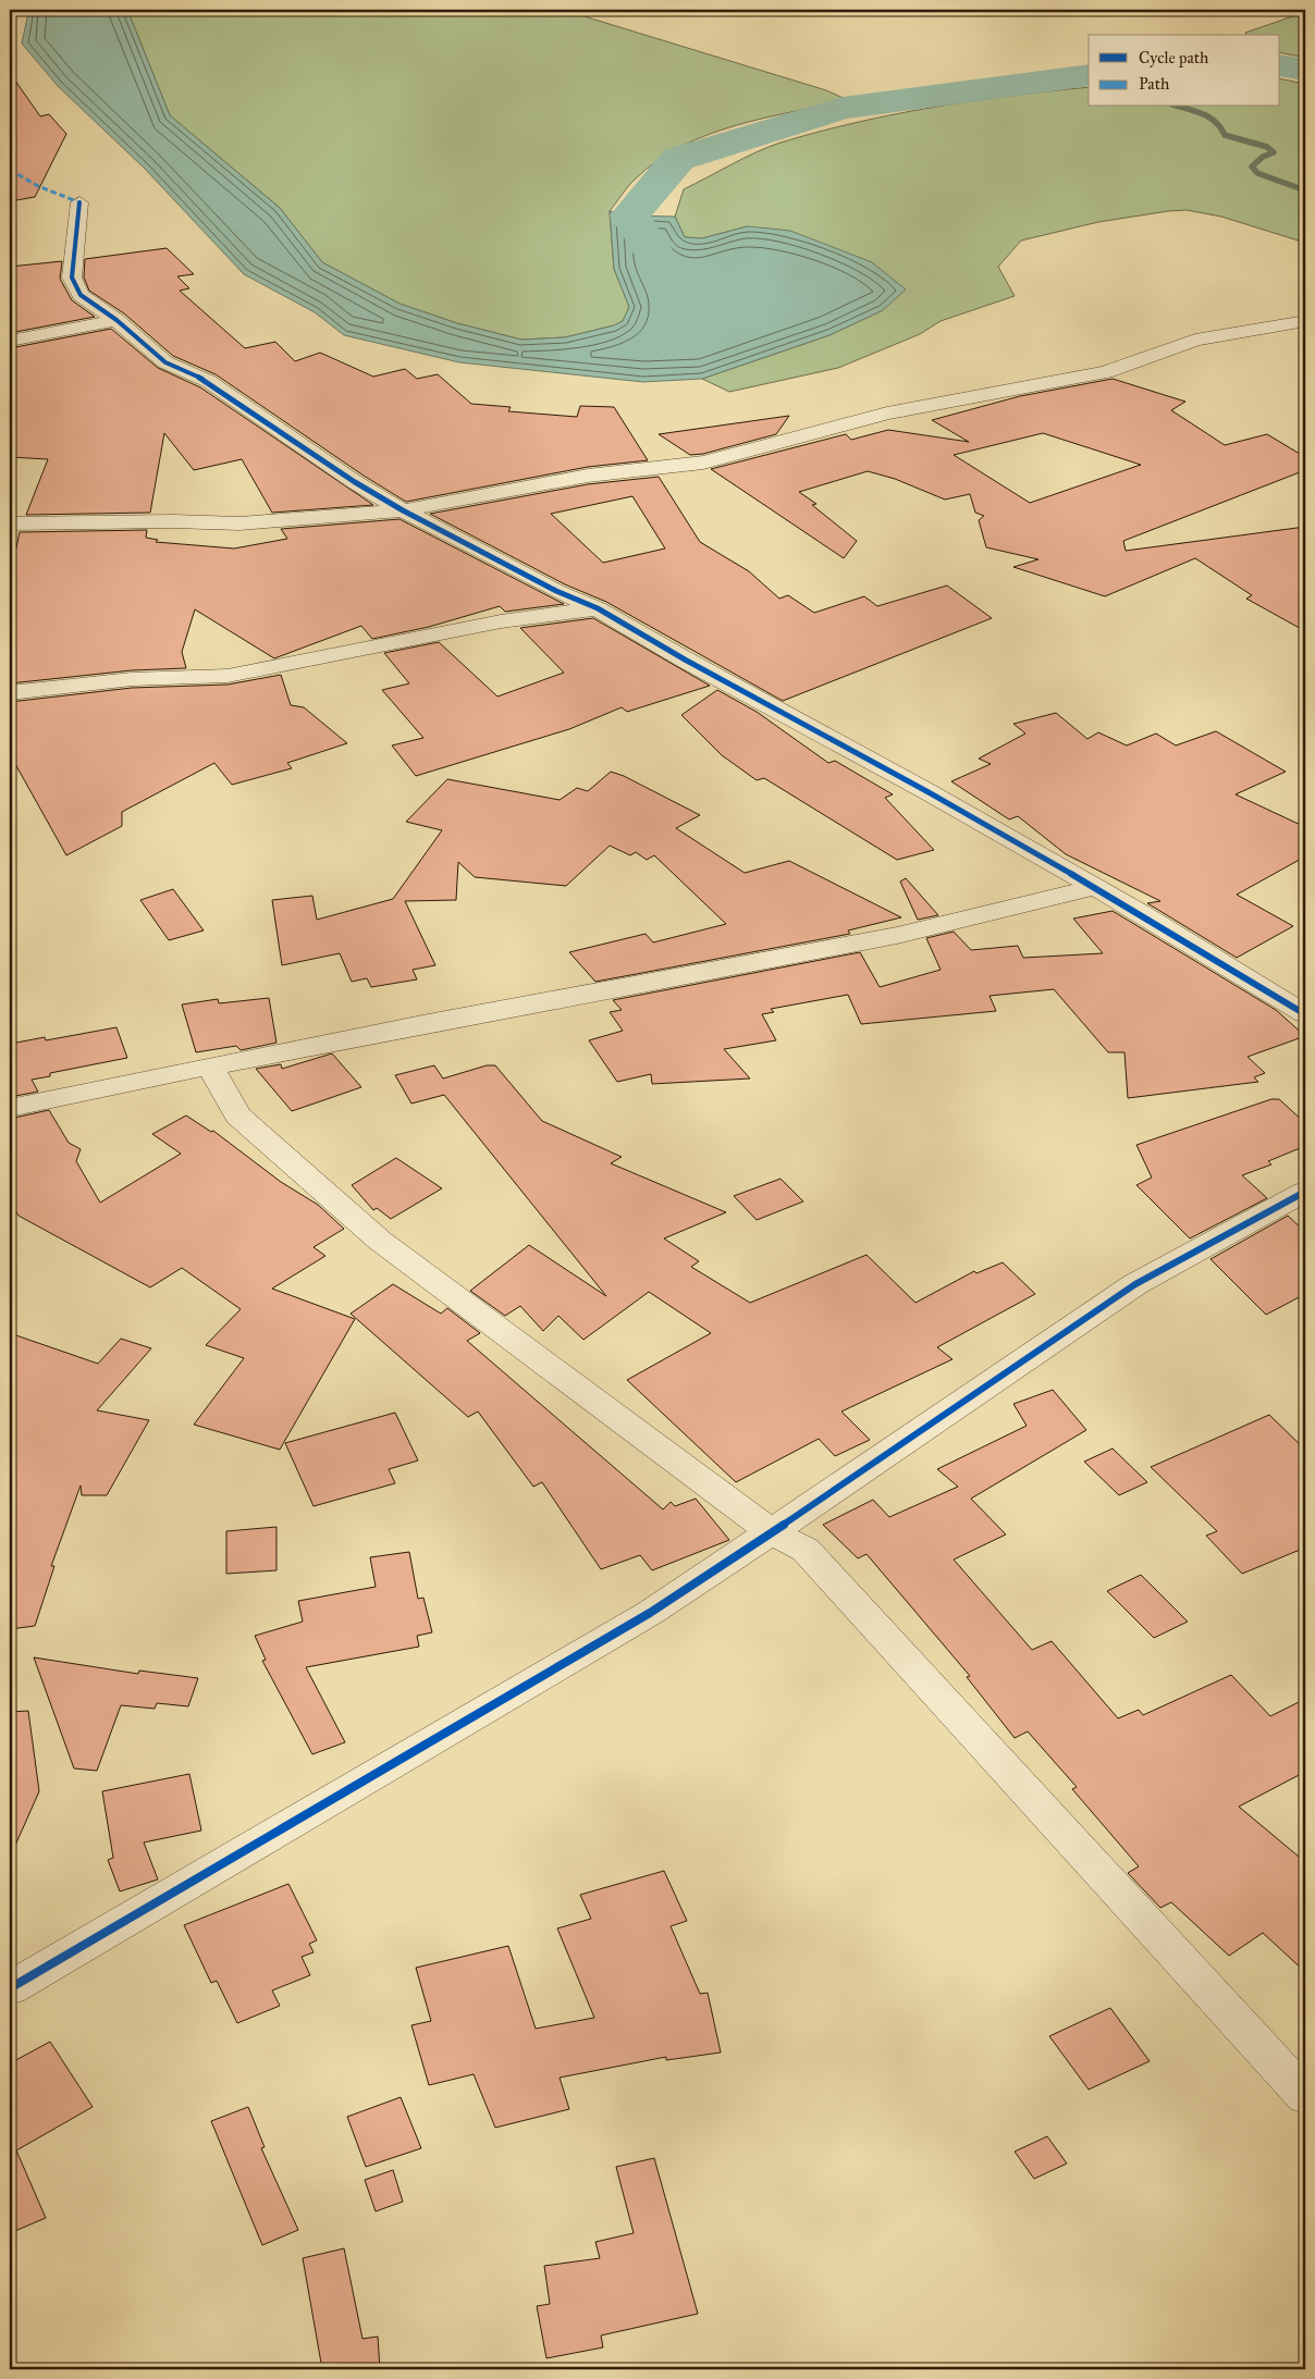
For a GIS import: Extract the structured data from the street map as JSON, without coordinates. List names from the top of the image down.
{
  "legend": ["Cycle path", "Path"]
}
